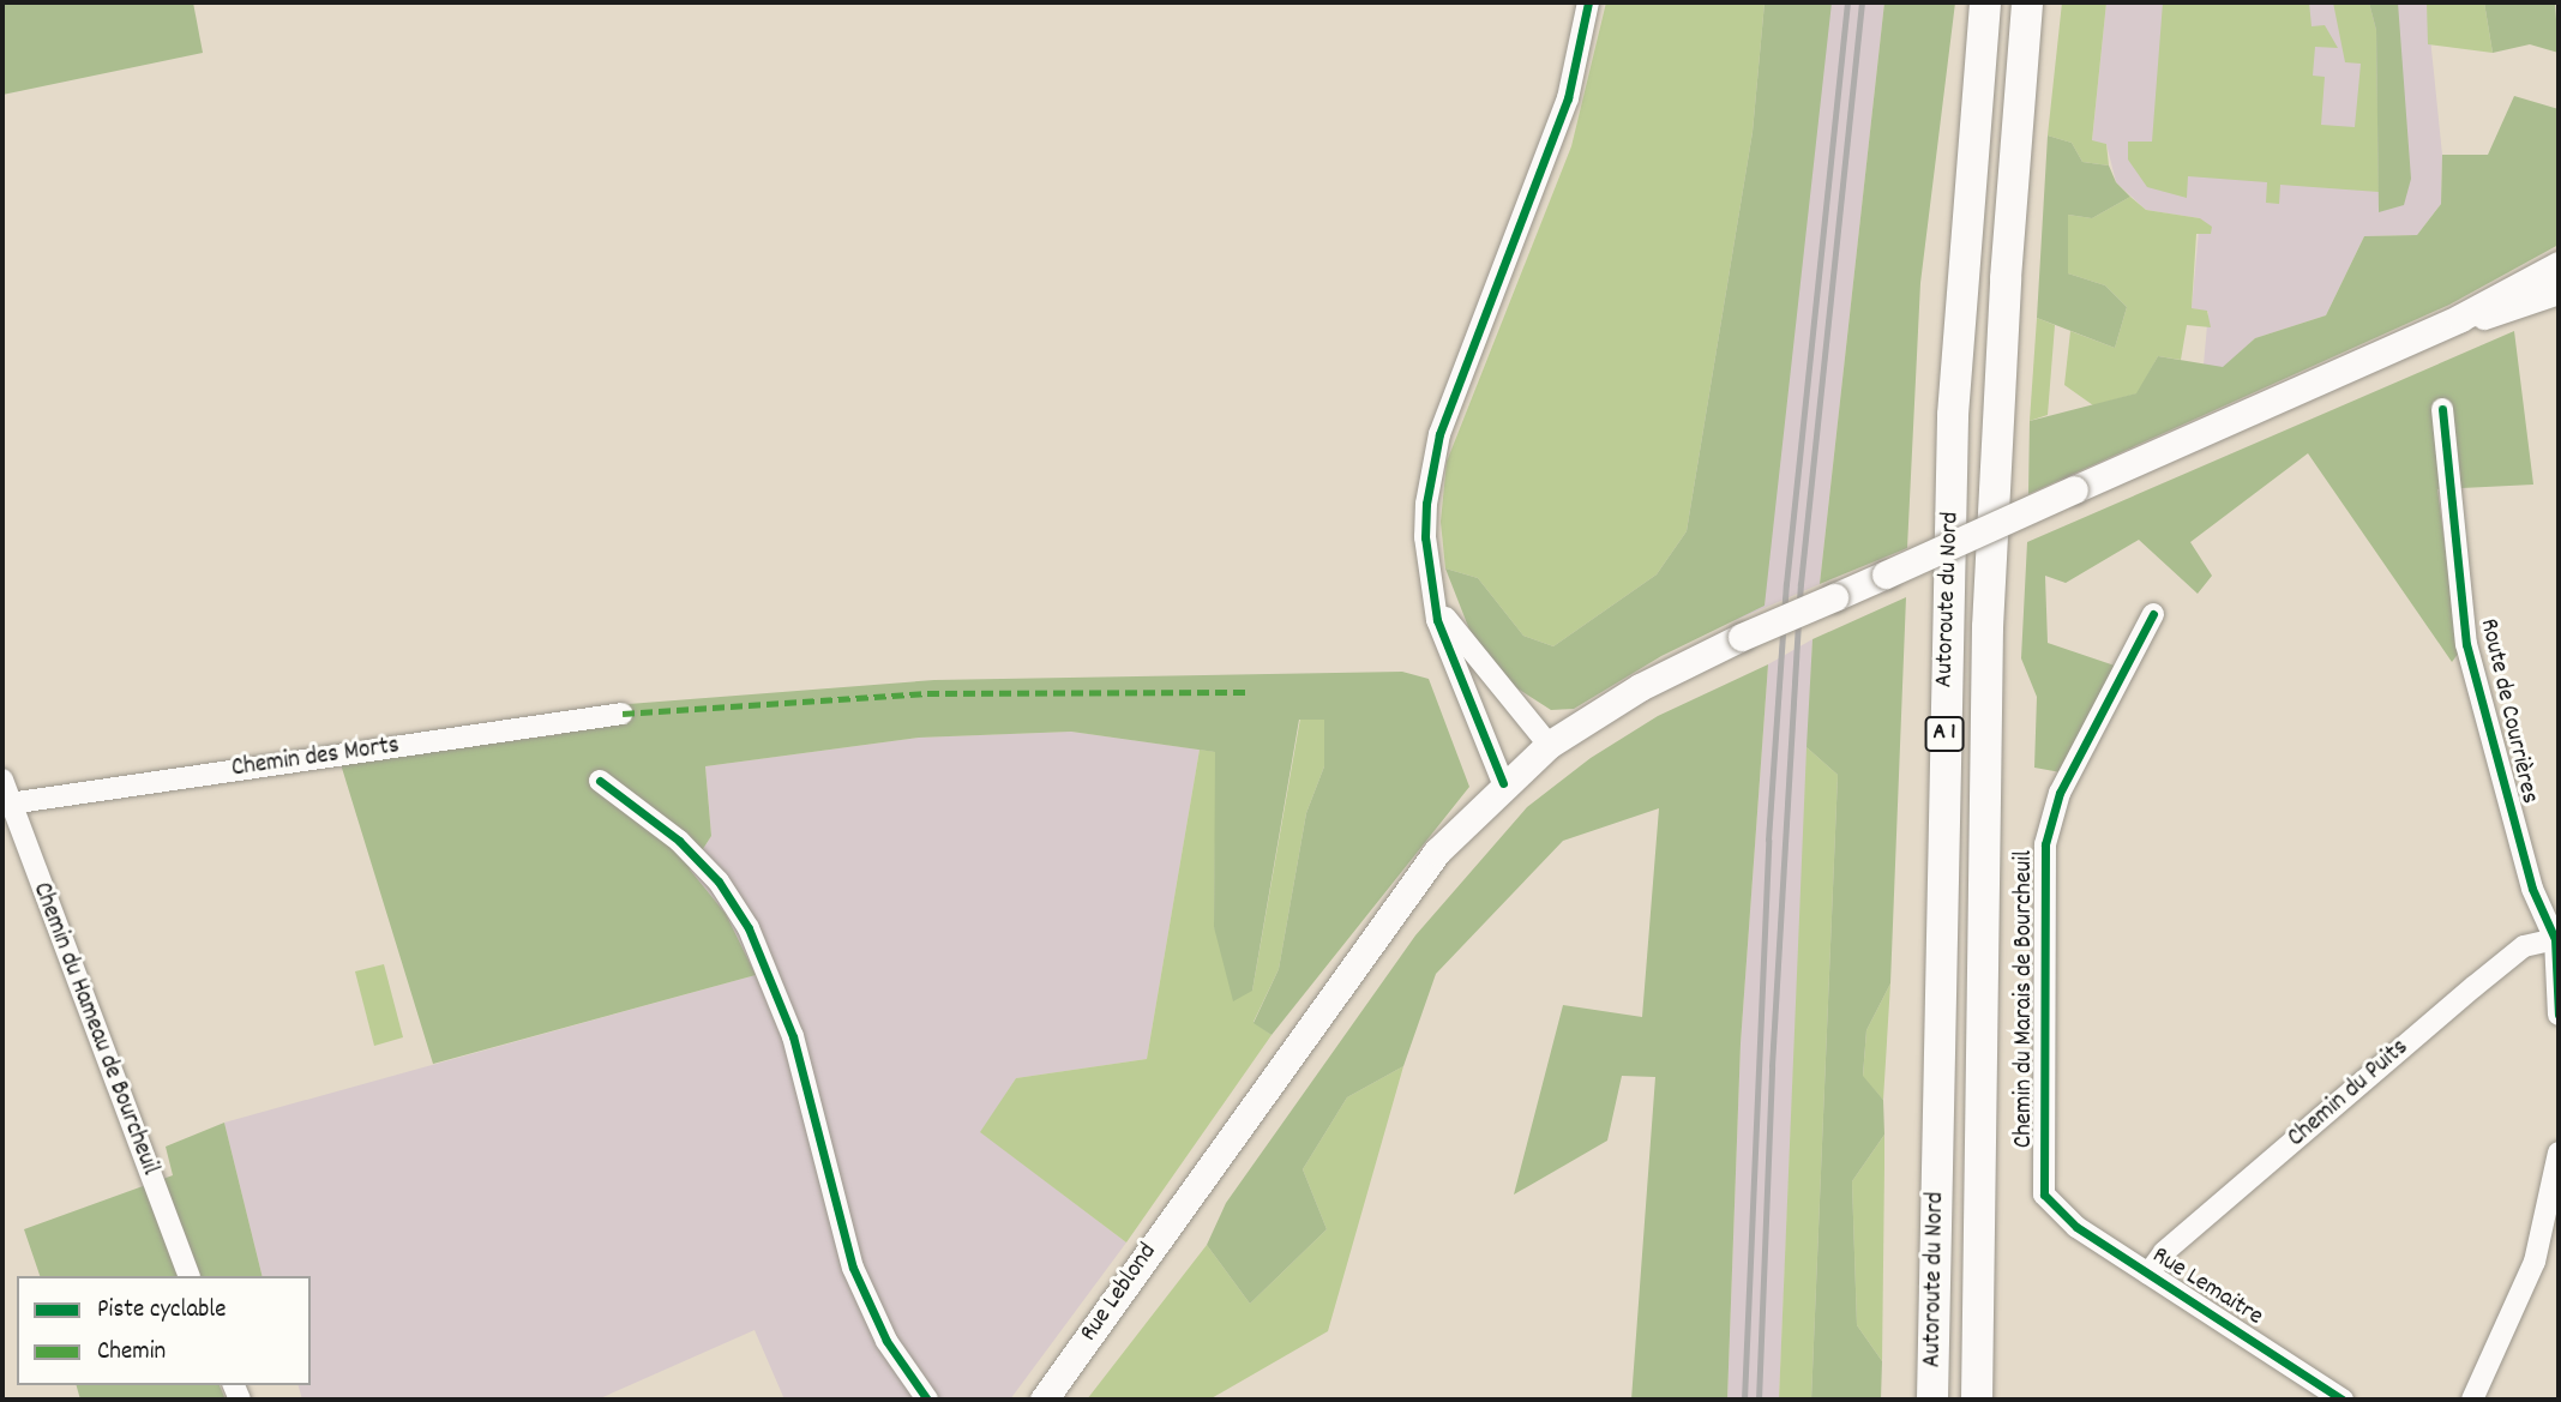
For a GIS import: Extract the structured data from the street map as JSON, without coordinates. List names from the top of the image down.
{
  "streets": {
    "highway": ["Autoroute du Nord", "A 1"],
    "main road": ["Rue Leblond"],
    "street": [
      "Route de Courrières",
      "Chemin des Morts",
      "Chemin du Marais de Bourcheuil",
      "Chemin du Hameau de Bourcheuil",
      "Chemin du Puits",
      "Rue Lemaitre"
    ]
  },
  "crossings": [
    ["Route de Courrières", "Chemin du Puits"],
    ["Chemin des Morts", "Chemin du Hameau de Bourcheuil"],
    ["Chemin du Marais de Bourcheuil", "Rue Lemaitre"],
    ["Chemin du Puits", "Rue Lemaitre"]
  ],
  "legend": ["Piste cyclable", "Chemin"]
}
